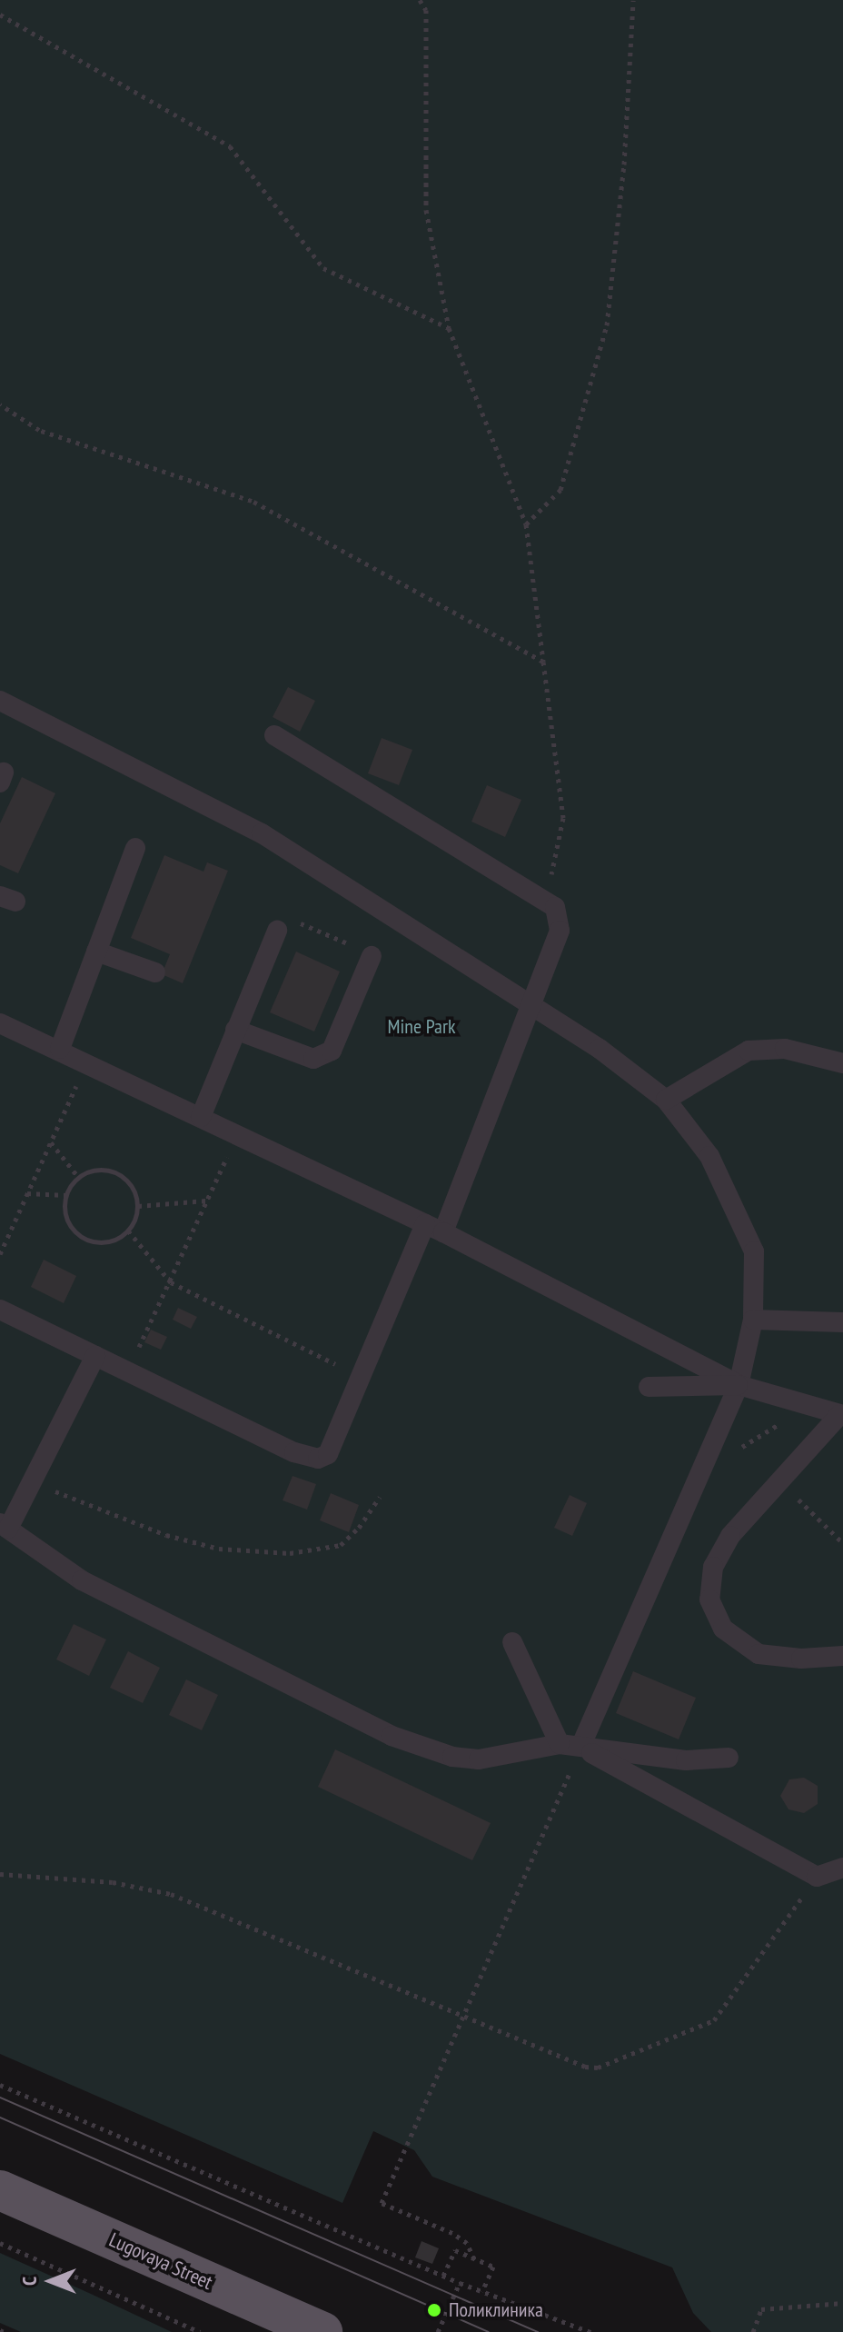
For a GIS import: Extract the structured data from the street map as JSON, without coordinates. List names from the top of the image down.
{
  "streets": {
    "main road": ["Lugovaya Street"]
  },
  "parks": ["Mine Park"],
  "places": ["Поликлиника"],
  "north": "left"
}
